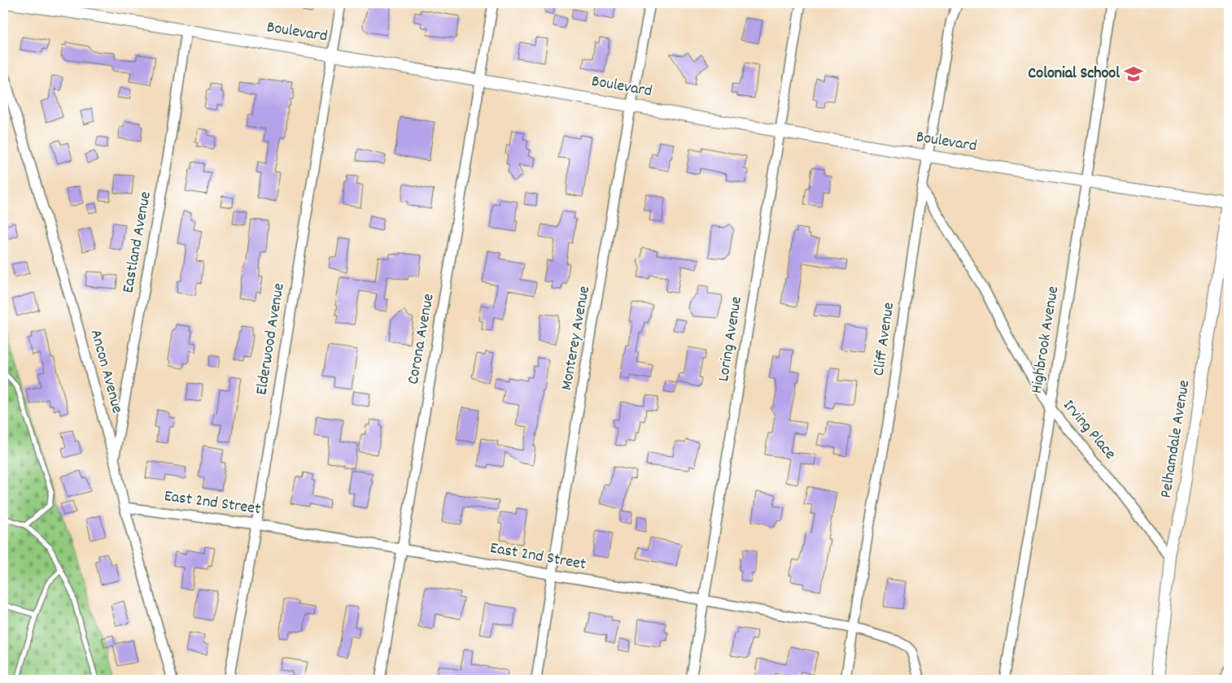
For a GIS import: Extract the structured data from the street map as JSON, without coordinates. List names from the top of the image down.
{
  "streets": {
    "street": [
      "Boulevard",
      "Eastland Avenue",
      "Monterey Avenue",
      "Elderwood Avenue",
      "Corona Avenue",
      "Loring Avenue",
      "Cliff Avenue",
      "Highbrook Avenue",
      "Ancon Avenue",
      "Irving Place",
      "Pelhamdale Avenue",
      "East 2nd Street"
    ]
  },
  "crossings": [
    ["Boulevard", "Eastland Avenue"],
    ["Boulevard", "Monterey Avenue"],
    ["Boulevard", "Elderwood Avenue"],
    ["Boulevard", "Corona Avenue"],
    ["Boulevard", "Loring Avenue"],
    ["Boulevard", "Cliff Avenue"],
    ["Boulevard", "Highbrook Avenue"],
    ["Boulevard", "Pelhamdale Avenue"],
    ["Eastland Avenue", "Ancon Avenue"],
    ["Monterey Avenue", "East 2nd Street"],
    ["Elderwood Avenue", "East 2nd Street"],
    ["Corona Avenue", "East 2nd Street"],
    ["Loring Avenue", "East 2nd Street"],
    ["Cliff Avenue", "Irving Place"],
    ["Cliff Avenue", "East 2nd Street"],
    ["Highbrook Avenue", "Irving Place"],
    ["Ancon Avenue", "East 2nd Street"],
    ["Irving Place", "Pelhamdale Avenue"]
  ],
  "places": {
    "school or university": ["Colonial School"]
  }
}
